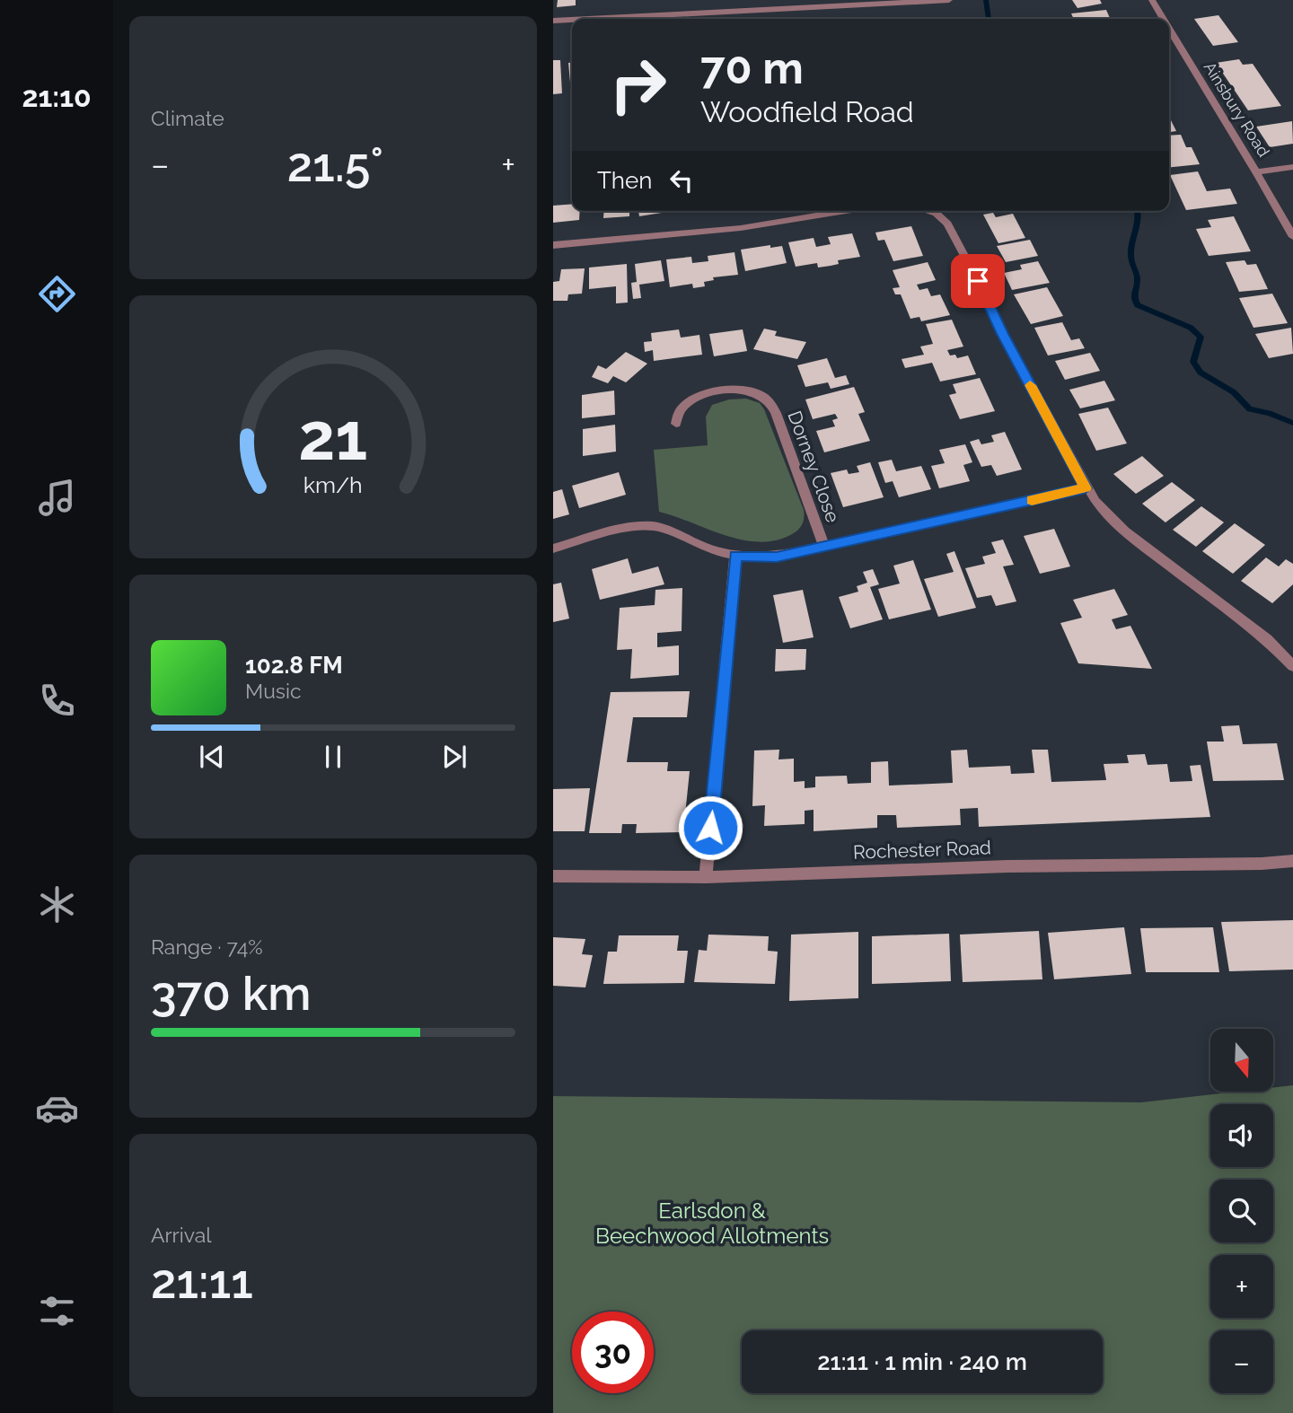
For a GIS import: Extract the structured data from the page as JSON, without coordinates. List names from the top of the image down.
{
  "streets": {
    "street": ["Ainsbury Road", "Dorney Close", "Rochester Road"]
  },
  "parks": ["Earlsdon & Beechwood Allotments"],
  "north": "bottom",
  "page": {
    "tabs": "21:10",
    "tile": [
      "Climate",
      ["Range · 74%", "370 km"],
      ["Arrival", "21:11"]
    ],
    "turn": ["70 m", "Woodfield Road"],
    "heat": ["−", "21.5°", "+"],
    "then": "Then",
    "song": ["102.8 FM", "Music"],
    "map_buttons": ["+", "−"],
    "limit": "30",
    "trip": "21:11 · 1 min · 240 m",
    "gauge": ["21", "km/h"]
  }
}
